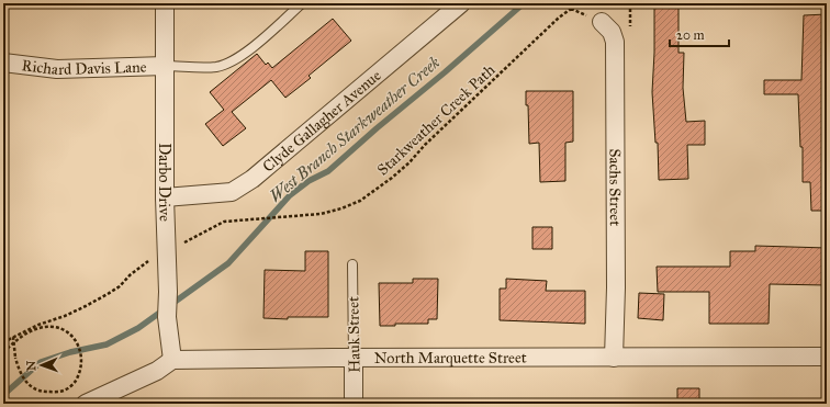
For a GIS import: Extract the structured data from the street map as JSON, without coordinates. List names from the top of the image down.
{
  "streets": {
    "street": [
      "Richard Davis Lane",
      "Clyde Gallagher Avenue",
      "Darbo Drive",
      "Sachs Street",
      "Hauk Street",
      "North Marquette Street"
    ],
    "path": ["Starkweather Creek Path"]
  },
  "crossings": [
    ["Richard Davis Lane", "Darbo Drive"],
    ["Clyde Gallagher Avenue", "Darbo Drive"],
    ["Darbo Drive", "North Marquette Street"],
    ["Sachs Street", "North Marquette Street"],
    ["Hauk Street", "North Marquette Street"]
  ],
  "water": ["West Branch Starkweather Creek"],
  "scale_bar": "20 m",
  "north": "left"
}
